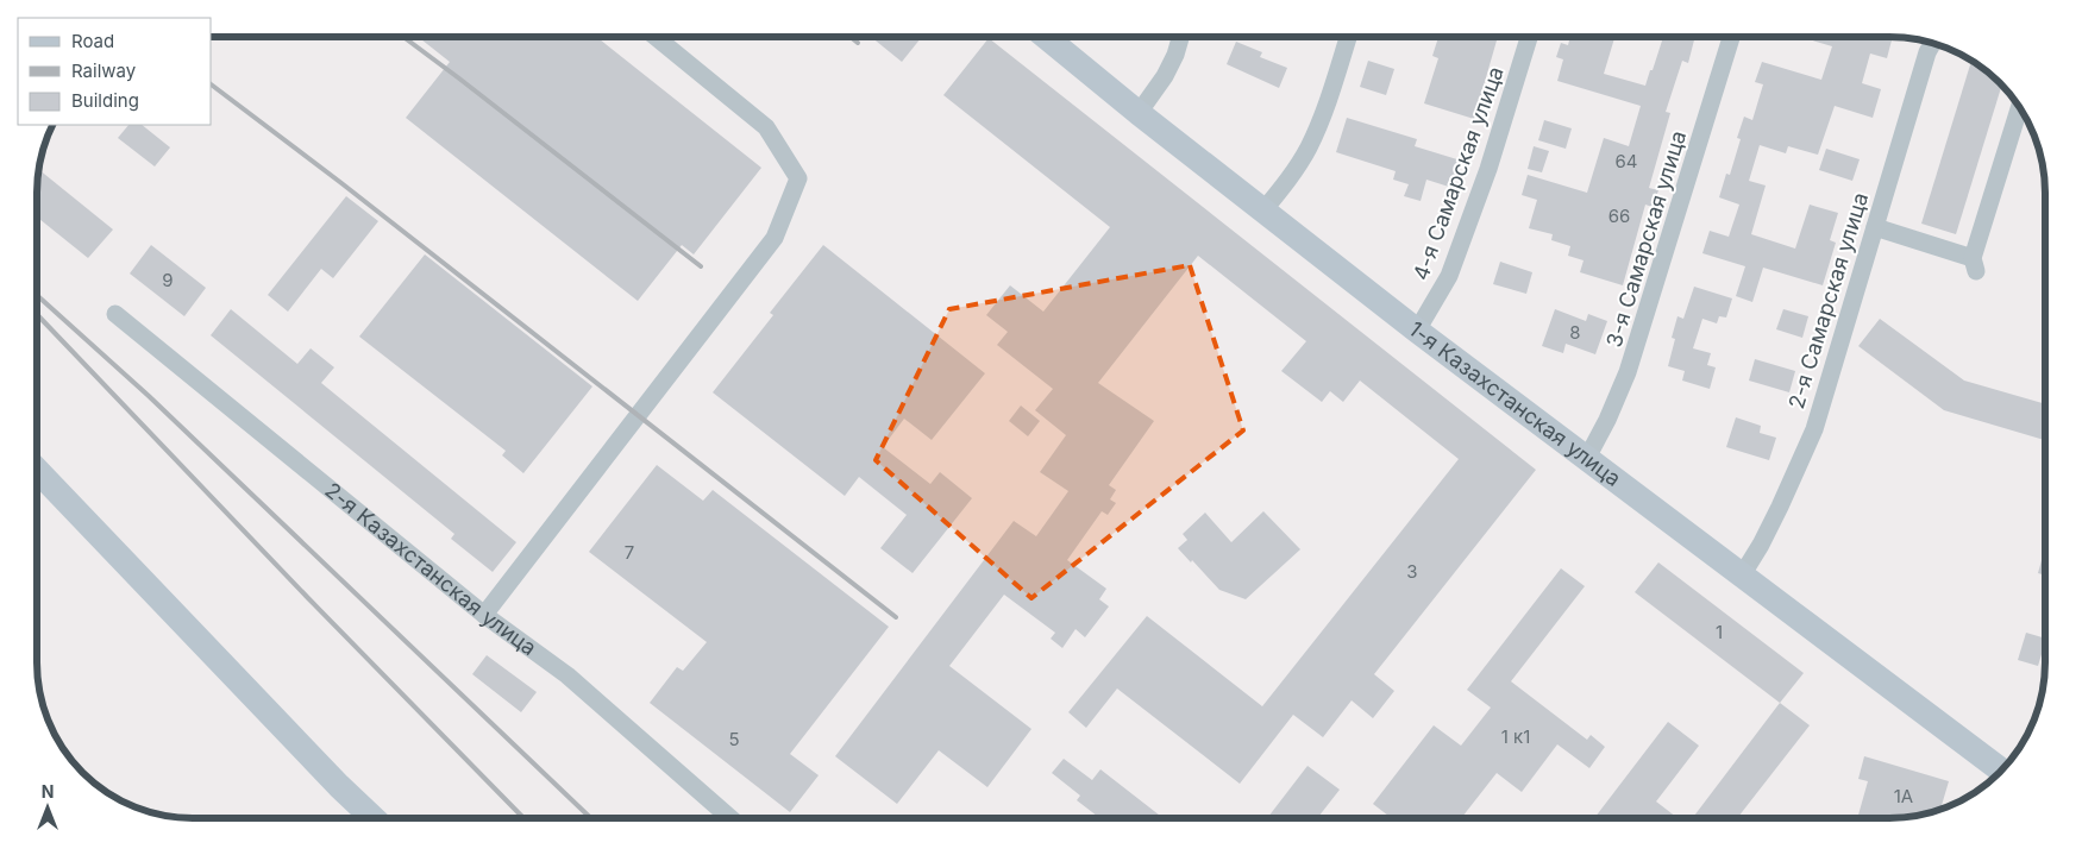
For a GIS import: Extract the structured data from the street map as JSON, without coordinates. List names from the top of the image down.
{
  "streets": {
    "street": [
      "4-я Самарская улица",
      "3-я Самарская улица",
      "2-я Самарская улица",
      "1-я Казахстанская улица",
      "2-я Казахстанская улица"
    ]
  },
  "crossings": [
    ["4-я Самарская улица", "1-я Казахстанская улица"],
    ["3-я Самарская улица", "1-я Казахстанская улица"],
    ["2-я Самарская улица", "1-я Казахстанская улица"]
  ],
  "house_numbers": [
    "64",
    "66",
    "9",
    "8",
    "7",
    "3",
    "1",
    "1 к1",
    "5",
    "1А"
  ],
  "legend": ["Road", "Railway", "Building"],
  "north": "top"
}
